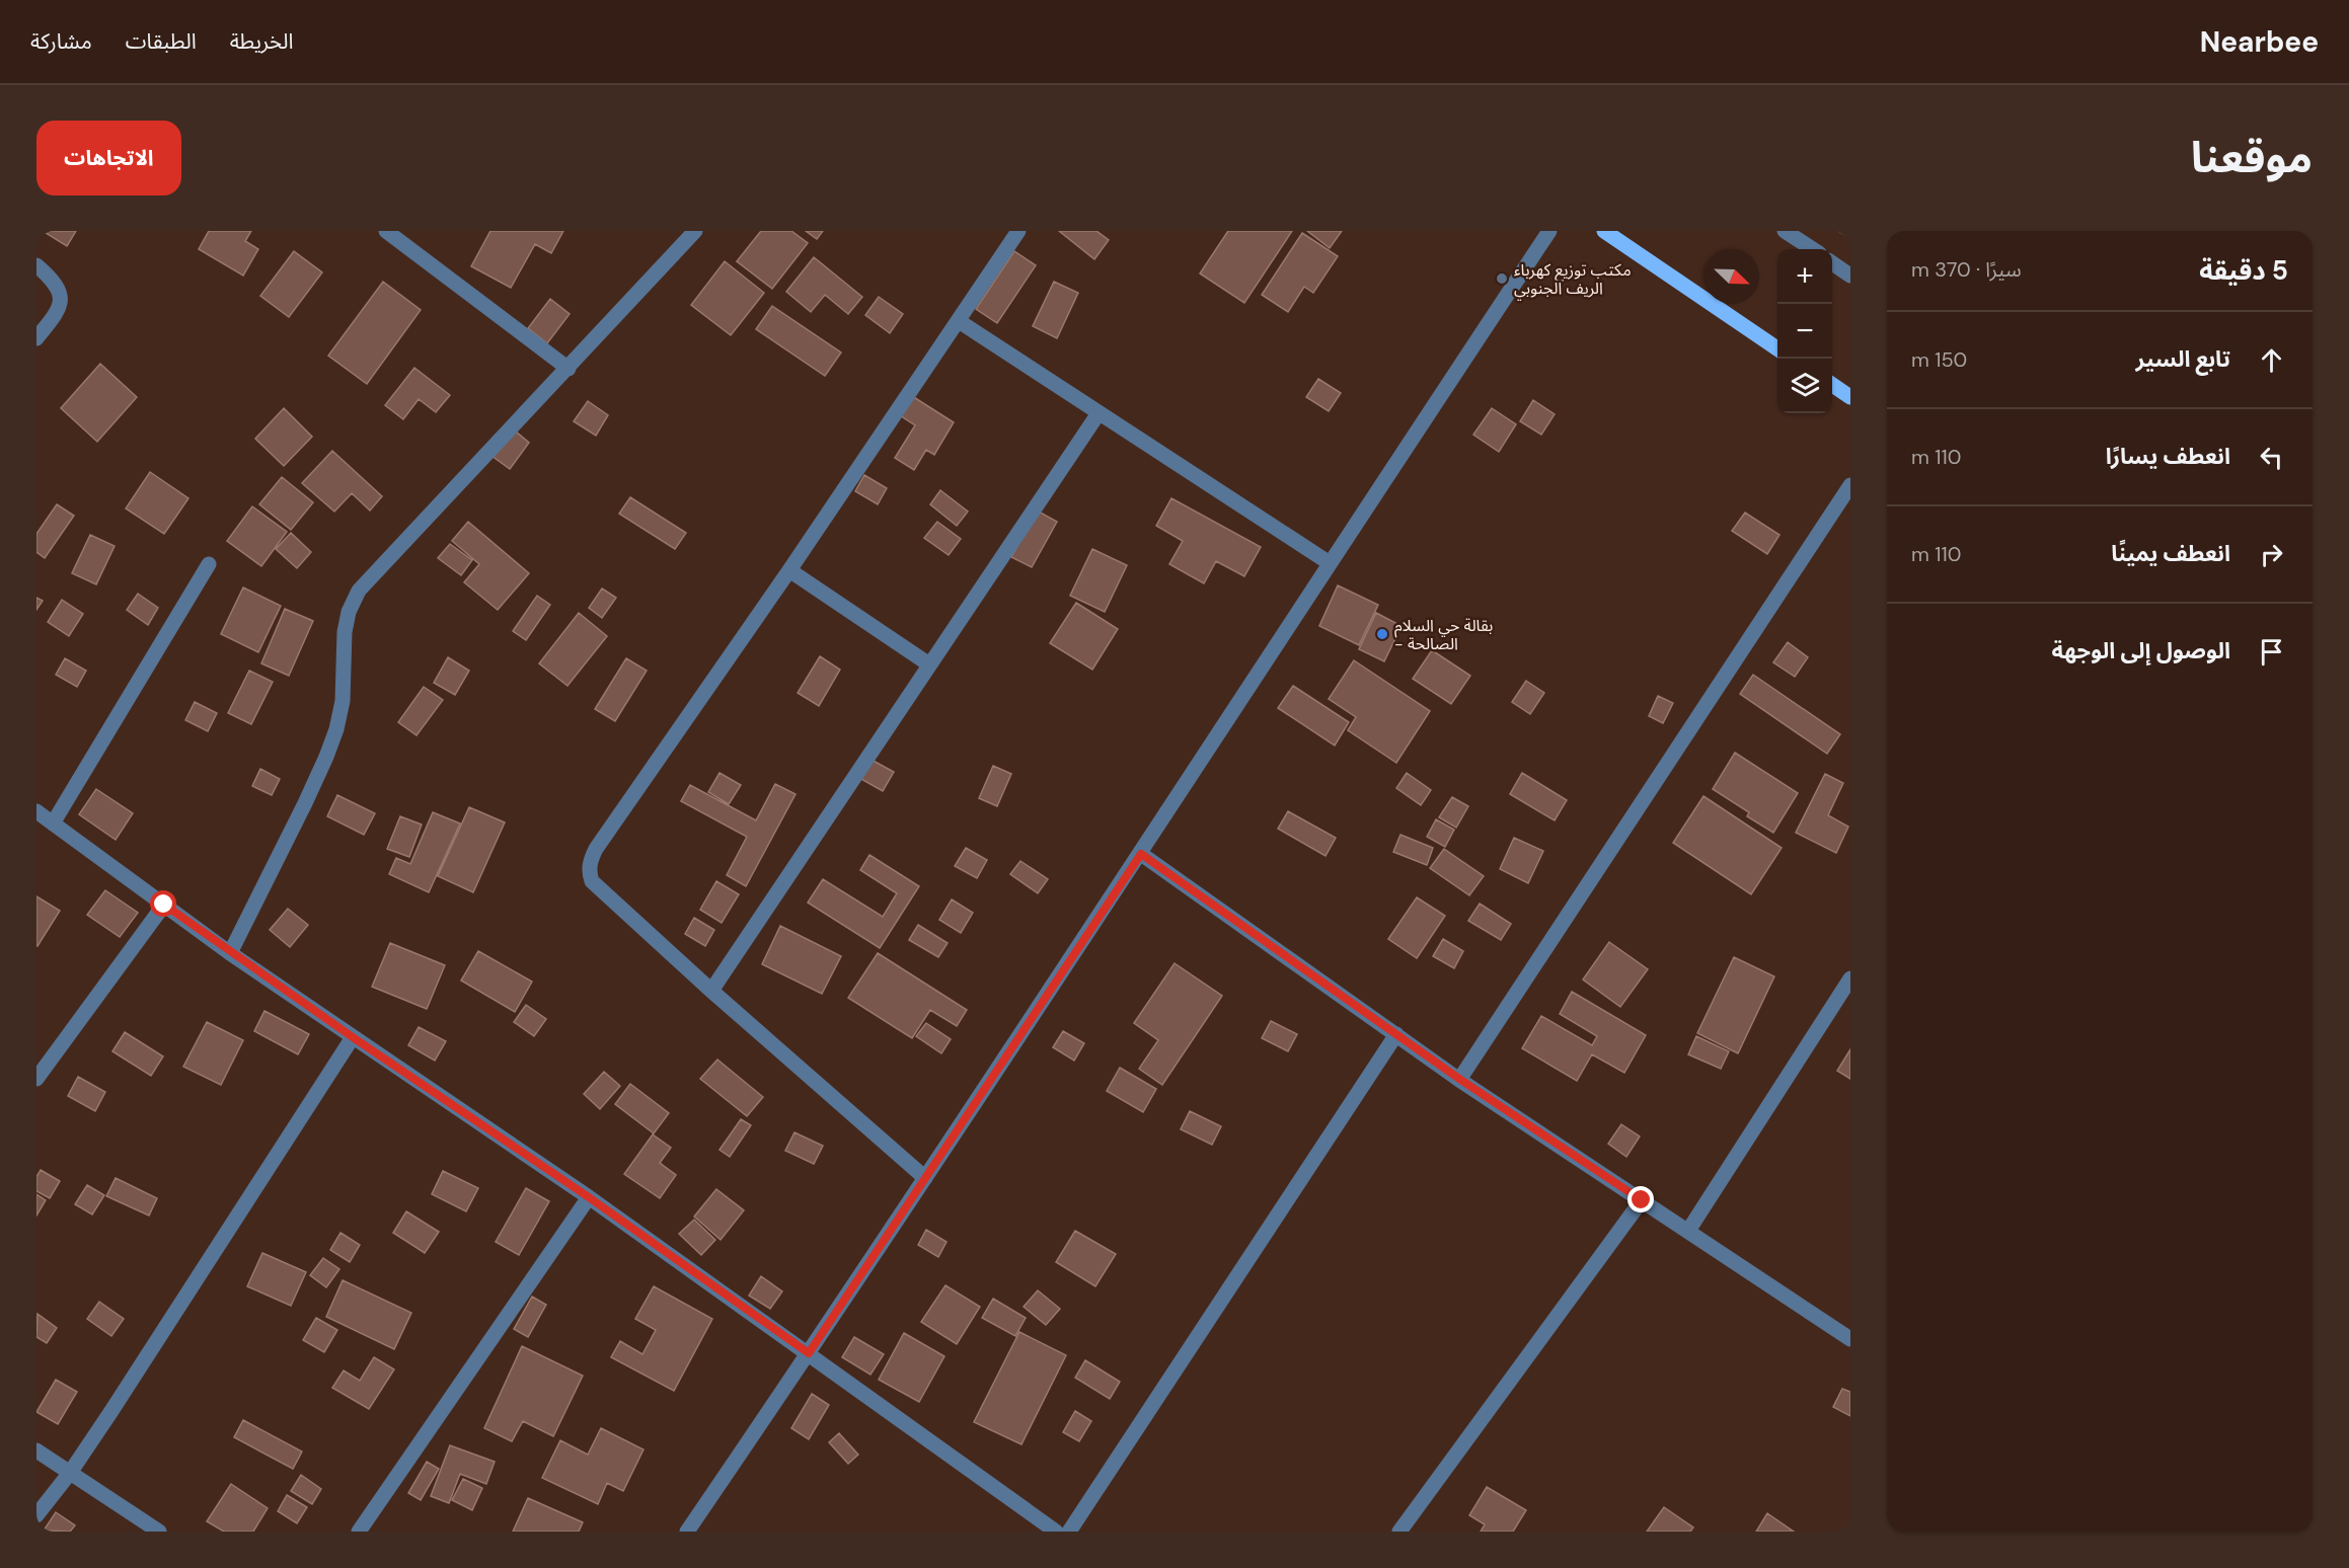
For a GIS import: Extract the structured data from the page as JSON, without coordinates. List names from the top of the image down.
{
  "places": ["مكتب توزيع كهرباء الريف الجنوبي", "بقالة حي السلام - الصالحة"],
  "north": "bottom right",
  "page": {
    "header": "Nearbee",
    "nav": ["الخريطة", "الطبقات", "مشاركة"],
    "title": "موقعنا",
    "buttons": "الاتجاهات",
    "heading": ["5 دقيقة", "سيرًا · 370 m"],
    "map_buttons": ["+", "−"],
    "list": [
      ["تابع السير", "150 m"],
      ["انعطف يسارًا", "110 m"],
      ["انعطف يمينًا", "110 m"],
      "الوصول إلى الوجهة"
    ]
  }
}
